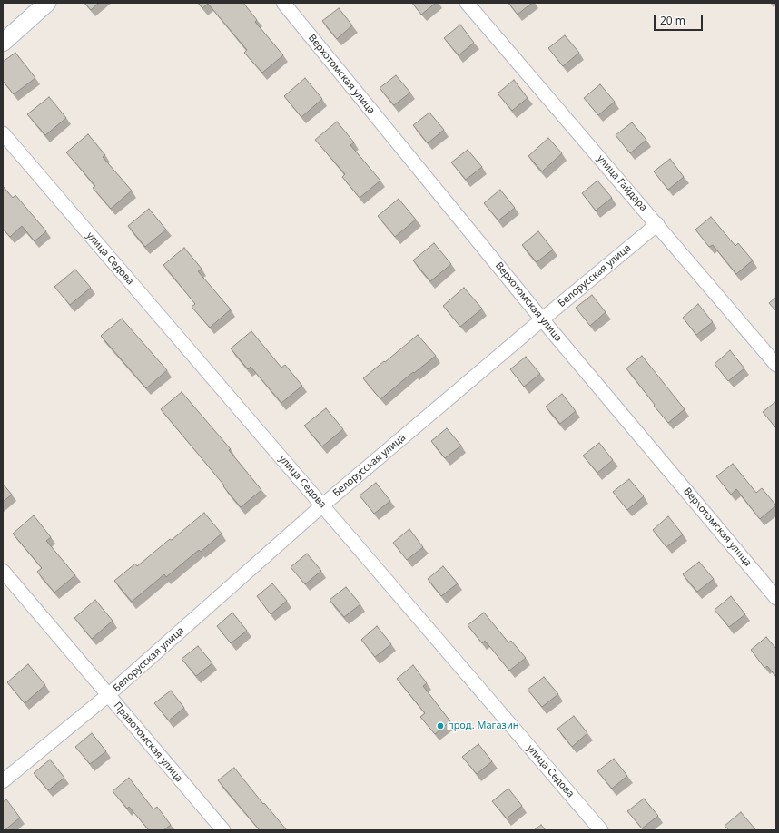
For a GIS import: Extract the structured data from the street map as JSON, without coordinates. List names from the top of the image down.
{
  "streets": {
    "street": [
      "Верхотомская улица",
      "улица Гайдара",
      "улица Седова",
      "Белорусская улица",
      "Правотомская улица"
    ]
  },
  "crossings": [
    ["Верхотомская улица", "Белорусская улица"],
    ["улица Гайдара", "Белорусская улица"],
    ["улица Седова", "Белорусская улица"],
    ["Белорусская улица", "Правотомская улица"]
  ],
  "places": ["прод. Магазин"],
  "scale_bar": "20 m"
}
